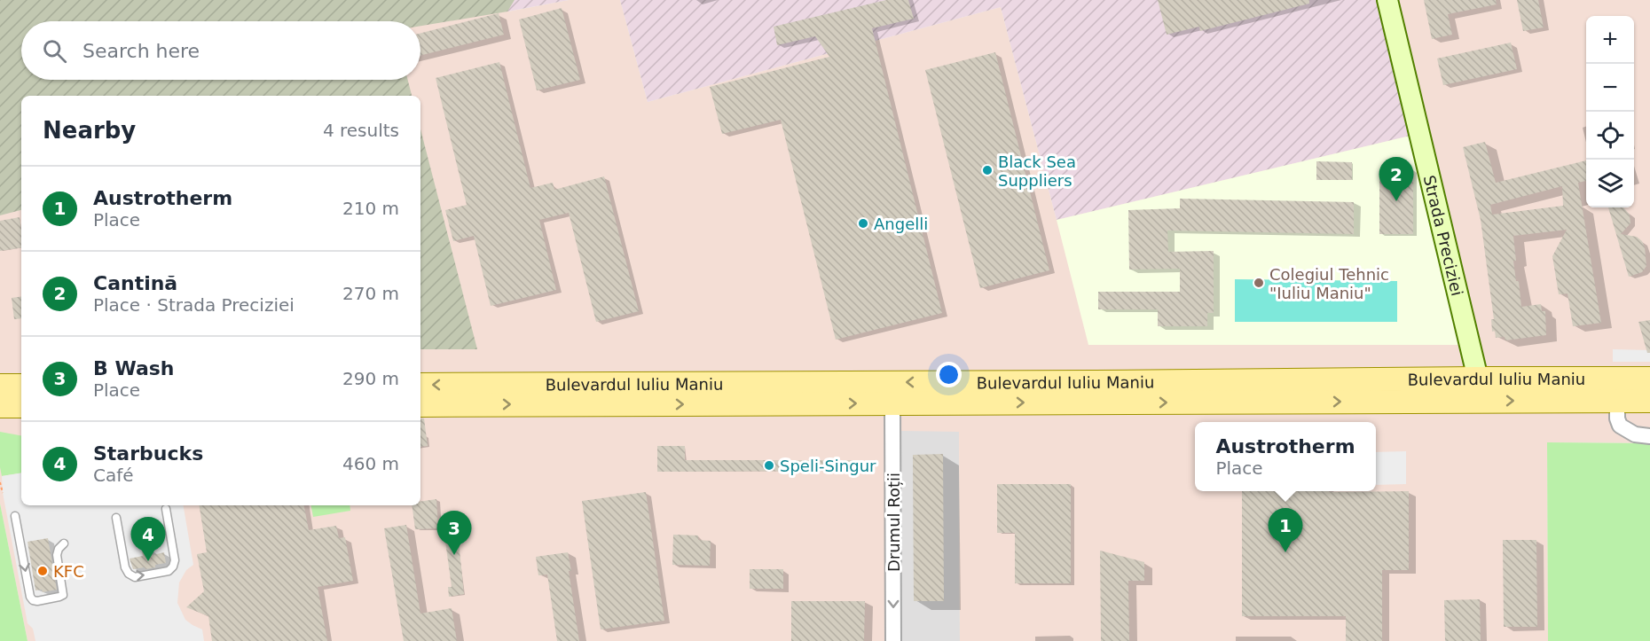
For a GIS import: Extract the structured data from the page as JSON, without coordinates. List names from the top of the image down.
{
  "streets": {
    "main road": ["Bulevardul Iuliu Maniu"],
    "street": ["Strada Preciziei", "Drumul Roții"]
  },
  "crossings": [
    ["Strada Preciziei", "Bulevardul Iuliu Maniu"],
    ["Bulevardul Iuliu Maniu", "Drumul Roții"]
  ],
  "one_way": ["Drumul Roții"],
  "places": [
    "Black Sea Suppliers",
    "Angelli",
    "Colegiul Tehnic \"Iuliu Maniu\"",
    "Speli-Singur",
    "KFC"
  ],
  "page": {
    "map_buttons": ["+", "−"],
    "search": "Search here",
    "heading": ["Nearby", "4 results"],
    "pins": [
      "2",
      "1",
      "3",
      "4"
    ],
    "list": [
      {
        "mark": "1",
        "name": "Austrotherm",
        "note": "Place",
        "value": "210 m"
      },
      {
        "mark": "2",
        "name": "Cantină",
        "note": "Place · Strada Preciziei",
        "value": "270 m"
      },
      {
        "mark": "3",
        "name": "B Wash",
        "note": "Place",
        "value": "290 m"
      },
      {
        "mark": "4",
        "name": "Starbucks",
        "note": "Café",
        "value": "460 m"
      }
    ],
    "popup": ["Austrotherm", "Place"]
  }
}
